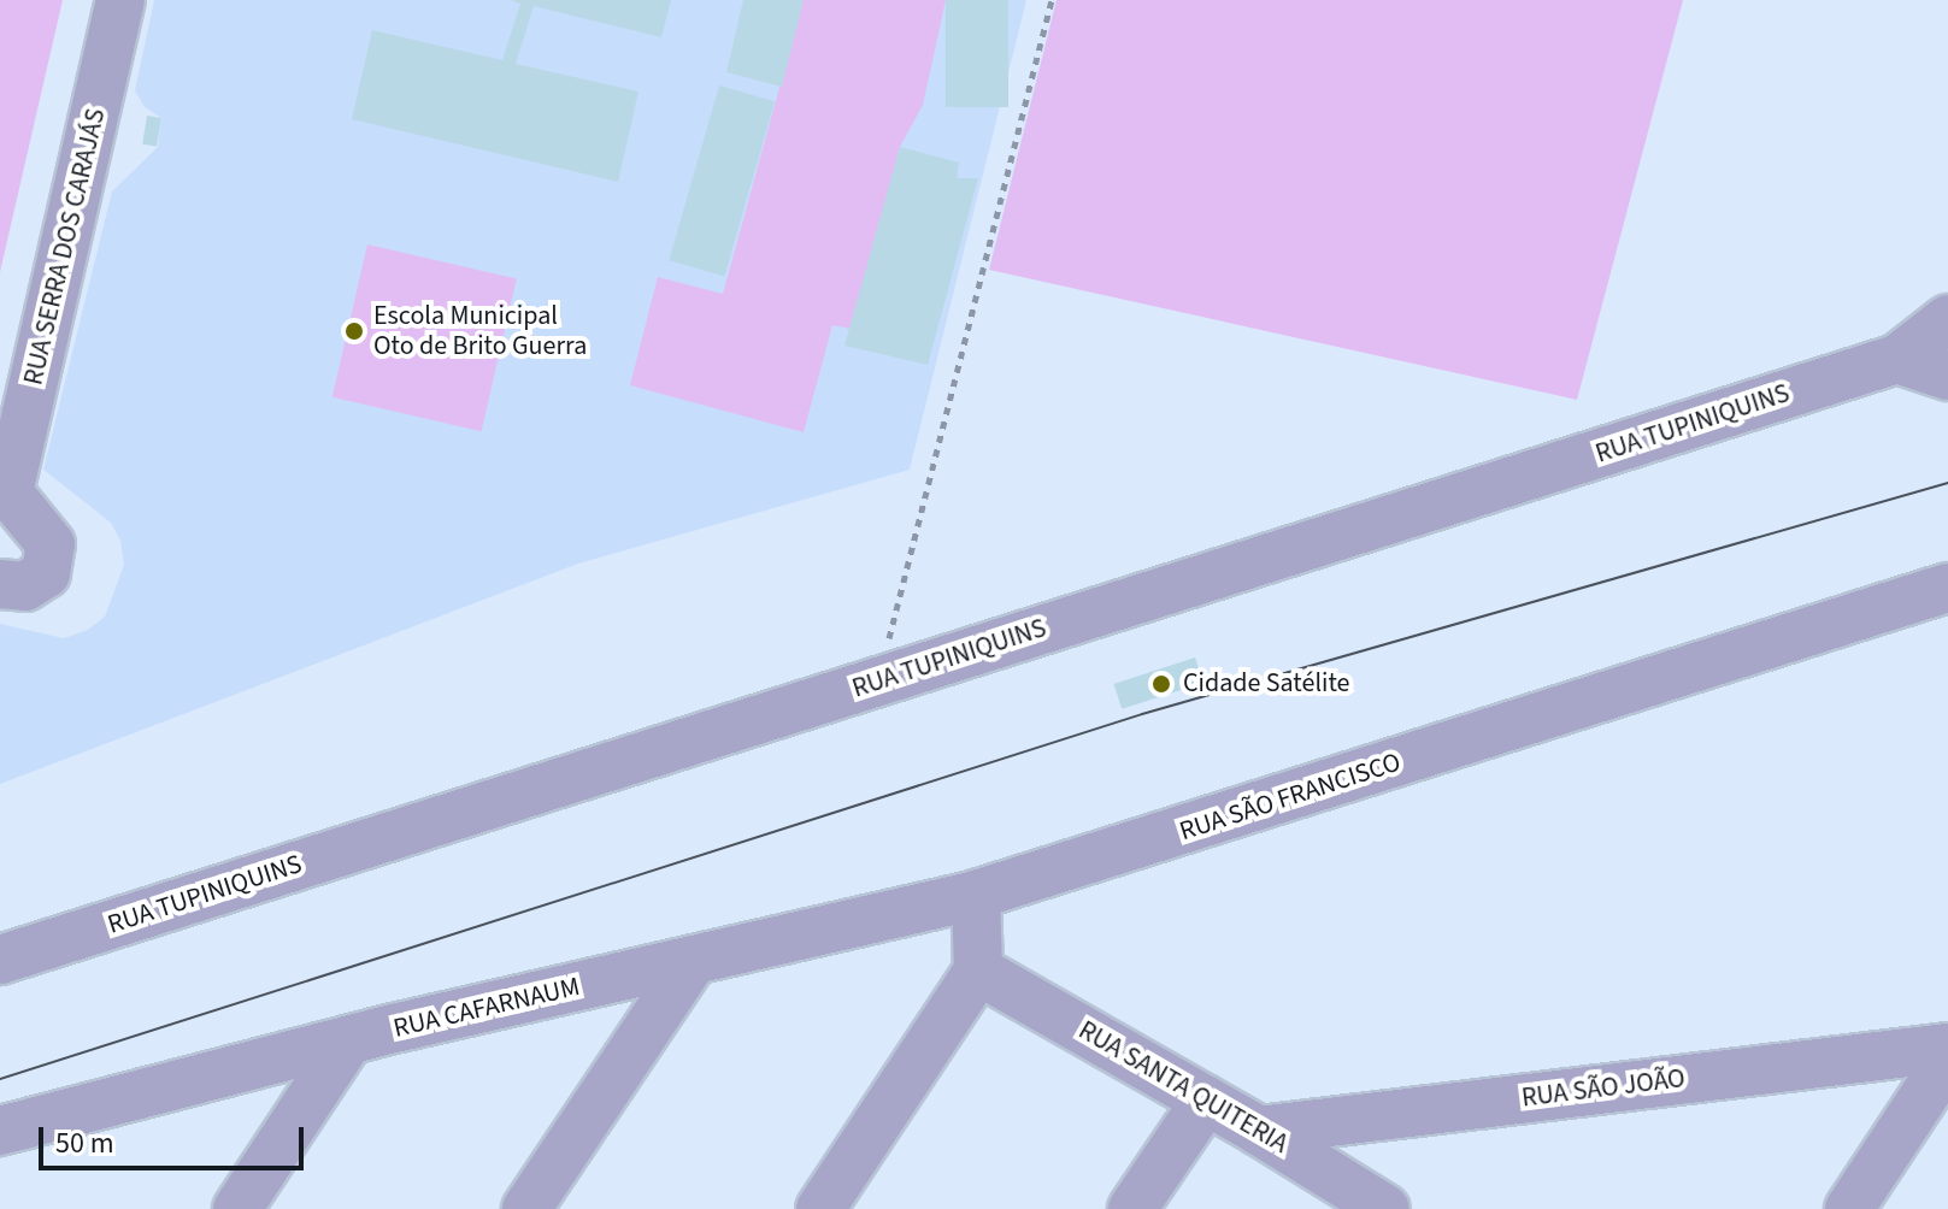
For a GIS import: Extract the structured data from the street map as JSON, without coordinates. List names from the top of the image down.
{
  "streets": {
    "street": [
      "RUA SERRA DOS CARAJÁS",
      "RUA TUPINIQUINS",
      "RUA SÃO FRANCISCO",
      "RUA CAFARNAUM",
      "RUA SANTA QUITERIA",
      "RUA SÃO JOÃO"
    ]
  },
  "crossings": [
    ["RUA SÃO FRANCISCO", "RUA CAFARNAUM"],
    ["RUA SANTA QUITERIA", "RUA SÃO JOÃO"]
  ],
  "places": ["Escola Municipal Oto de Brito Guerra", "Cidade Satélite"],
  "scale_bar": "50 m"
}
